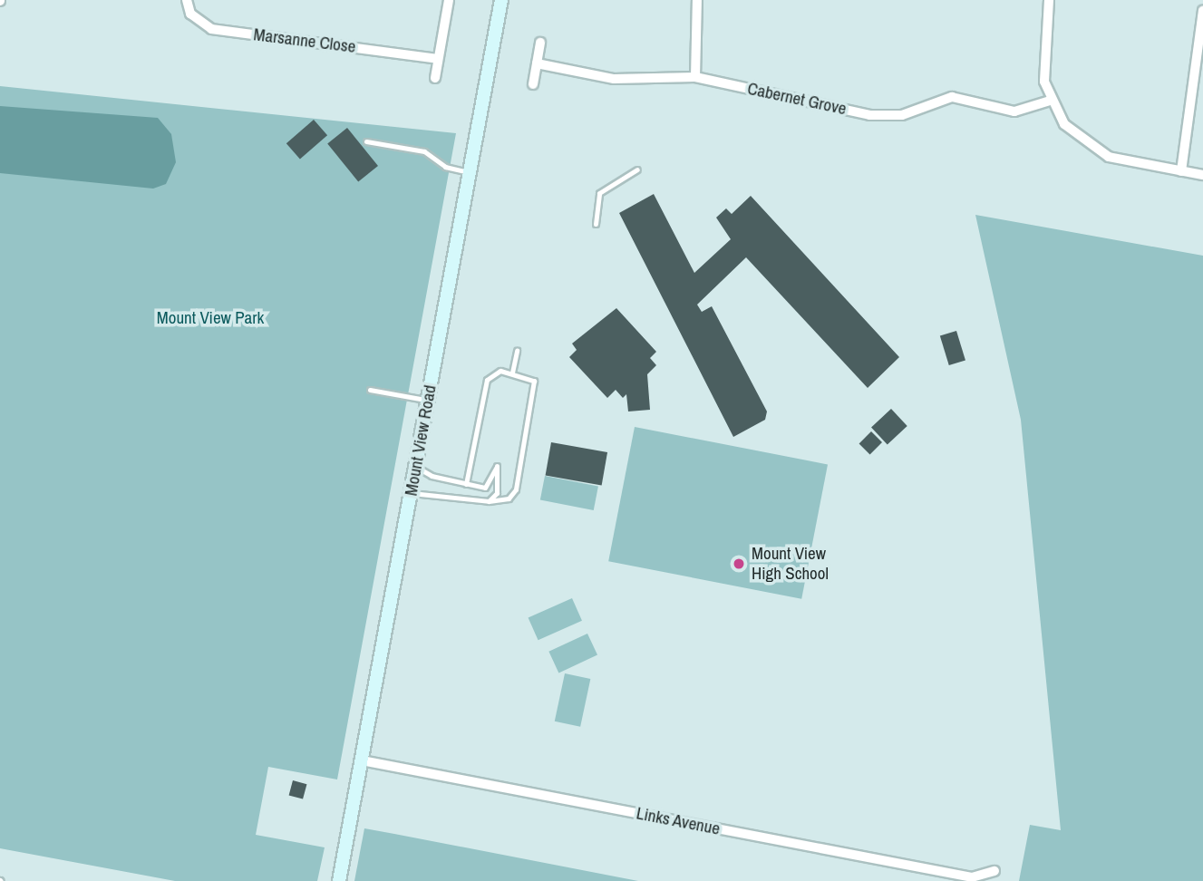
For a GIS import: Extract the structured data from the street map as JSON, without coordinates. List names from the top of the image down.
{
  "streets": {
    "main road": ["Mount View Road"],
    "street": ["Marsanne Close", "Cabernet Grove", "Links Avenue"]
  },
  "crossings": [
    ["Mount View Road", "Links Avenue"]
  ],
  "parks": ["Mount View Park"],
  "places": ["Mount View High School"]
}
